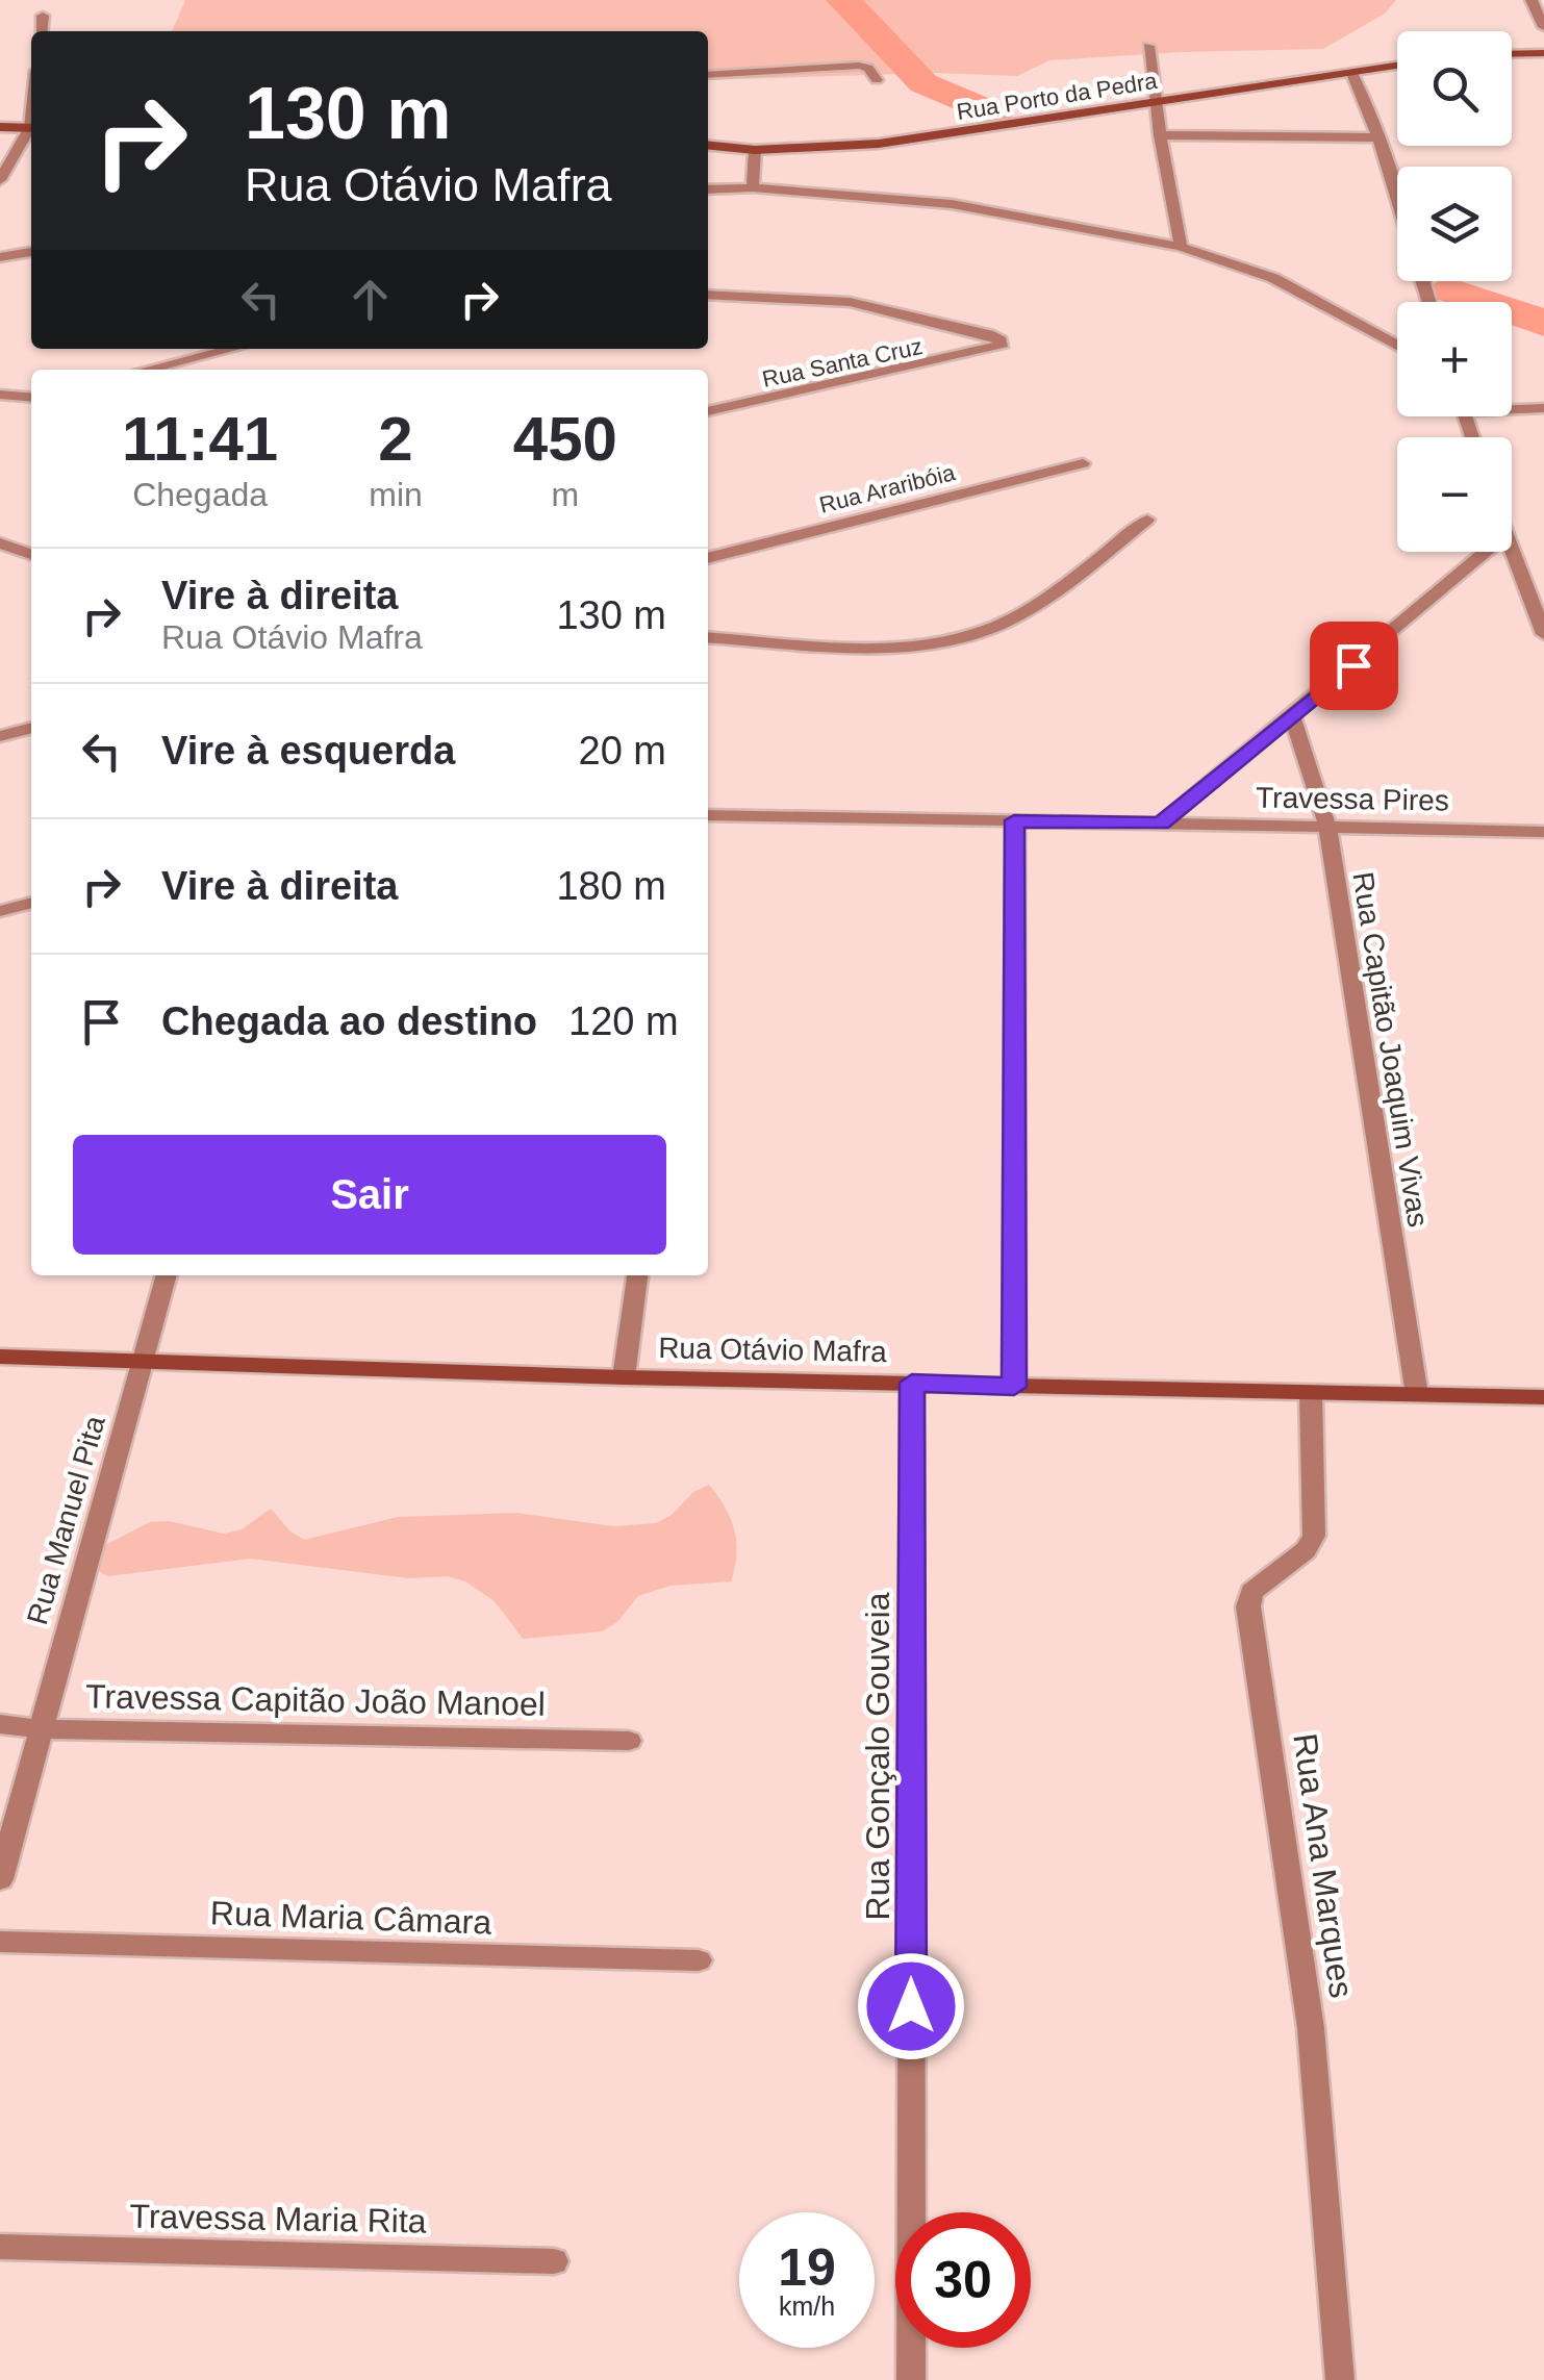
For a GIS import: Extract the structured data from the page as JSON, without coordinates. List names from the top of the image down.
{
  "streets": {
    "main road": ["Rua Porto da Pedra", "Rua Otávio Mafra"],
    "street": [
      "Rua Santa Cruz",
      "Rua Araribóia",
      "Travessa Pires",
      "Rua Capitão Joaquim Vivas",
      "Rua Manuel Pita",
      "Travessa Capitão João Manoel",
      "Rua Gonçalo Gouveia",
      "Rua Ana Marques",
      "Rua Maria Câmara",
      "Travessa Maria Rita"
    ]
  },
  "crossings": [
    ["Travessa Pires", "Rua Capitão Joaquim Vivas"],
    ["Rua Capitão Joaquim Vivas", "Rua Otávio Mafra"],
    ["Rua Otávio Mafra", "Rua Manuel Pita"],
    ["Rua Otávio Mafra", "Rua Gonçalo Gouveia"],
    ["Rua Otávio Mafra", "Rua Ana Marques"],
    ["Rua Manuel Pita", "Travessa Capitão João Manoel"]
  ],
  "page": {
    "map_buttons": ["+", "−"],
    "turn": ["130 m", "Rua Otávio Mafra"],
    "eta": [
      "11:41",
      "Chegada",
      "2",
      "min",
      "450",
      "m"
    ],
    "list": [
      {
        "name": "Vire à direita",
        "note": "Rua Otávio Mafra",
        "value": "130 m"
      },
      {
        "name": "Vire à esquerda",
        "value": "20 m"
      },
      {
        "name": "Vire à direita",
        "value": "180 m"
      },
      {
        "name": "Chegada ao destino",
        "value": "120 m"
      }
    ],
    "buttons": "Sair",
    "speed": "19 km/h",
    "limit": "30"
  }
}
